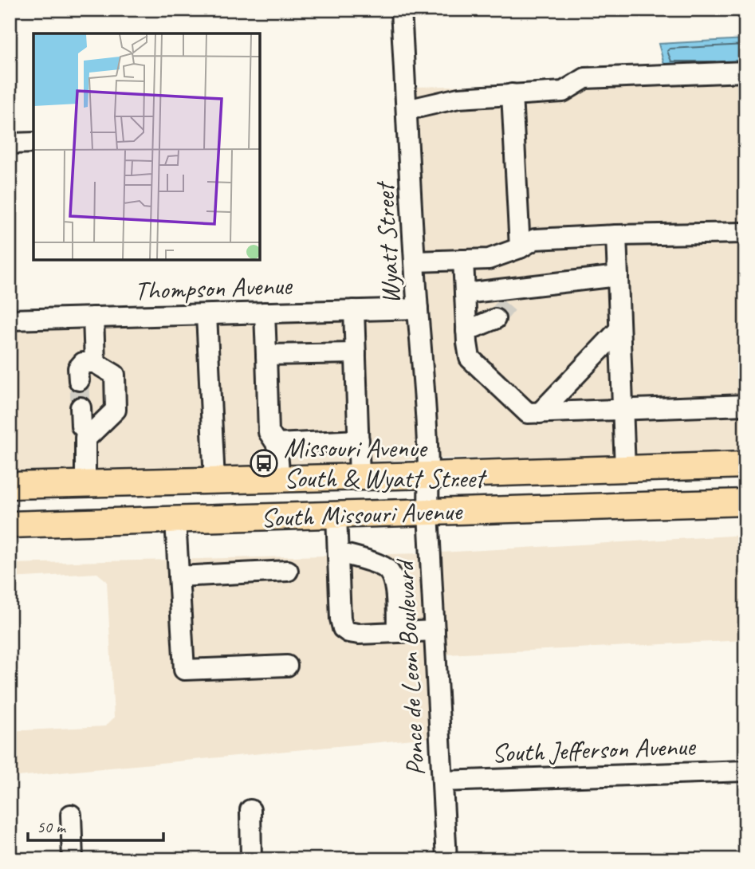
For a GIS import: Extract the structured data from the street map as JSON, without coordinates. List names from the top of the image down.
{
  "streets": {
    "main road": ["South Missouri Avenue"],
    "street": [
      "Wyatt Street",
      "Thompson Avenue",
      "Ponce de Leon Boulevard",
      "South Jefferson Avenue"
    ]
  },
  "crossings": [
    ["Wyatt Street", "Thompson Avenue"],
    ["Wyatt Street", "South Missouri Avenue"],
    ["Wyatt Street", "Ponce de Leon Boulevard"],
    ["South Missouri Avenue", "Ponce de Leon Boulevard"],
    ["Ponce de Leon Boulevard", "South Jefferson Avenue"]
  ],
  "places": {
    "bus stop": ["Missouri Avenue South & Wyatt Street"]
  },
  "scale_bar": "50 m"
}
